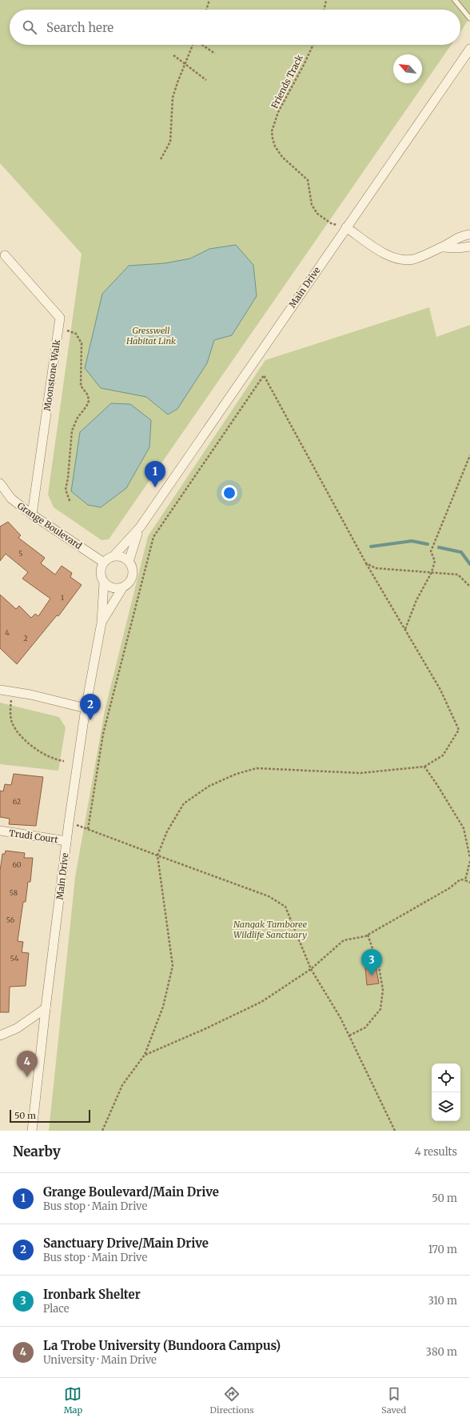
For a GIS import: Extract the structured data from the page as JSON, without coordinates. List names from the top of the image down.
{
  "streets": {
    "street": [
      "Main Drive",
      "Moonstone Walk",
      "Grange Boulevard",
      "Trudi Court"
    ],
    "path": ["Friends Track"]
  },
  "crossings": [
    ["Main Drive", "Grange Boulevard"],
    ["Main Drive", "Trudi Court"],
    ["Moonstone Walk", "Grange Boulevard"]
  ],
  "parks": ["Gresswell Habitat Link", "Nangak Tamboree Wildlife Sanctuary"],
  "house_numbers": [
    "5",
    "1",
    "4",
    "2",
    "62",
    "60",
    "58",
    "56",
    "54"
  ],
  "scale_bar": "50 m",
  "north": "top left",
  "page": {
    "search": "Search here",
    "pins": [
      "1",
      "2",
      "3",
      "4"
    ],
    "scale": "50 m",
    "heading": ["Nearby", "4 results"],
    "list": [
      {
        "mark": "1",
        "name": "Grange Boulevard/Main Drive",
        "note": "Bus stop · Main Drive",
        "value": "50 m"
      },
      {
        "mark": "2",
        "name": "Sanctuary Drive/Main Drive",
        "note": "Bus stop · Main Drive",
        "value": "170 m"
      },
      {
        "mark": "3",
        "name": "Ironbark Shelter",
        "note": "Place",
        "value": "310 m"
      },
      {
        "mark": "4",
        "name": "La Trobe University (Bundoora Campus)",
        "note": "University · Main Drive",
        "value": "380 m"
      }
    ],
    "nav": ["Map", "Directions", "Saved"]
  }
}
